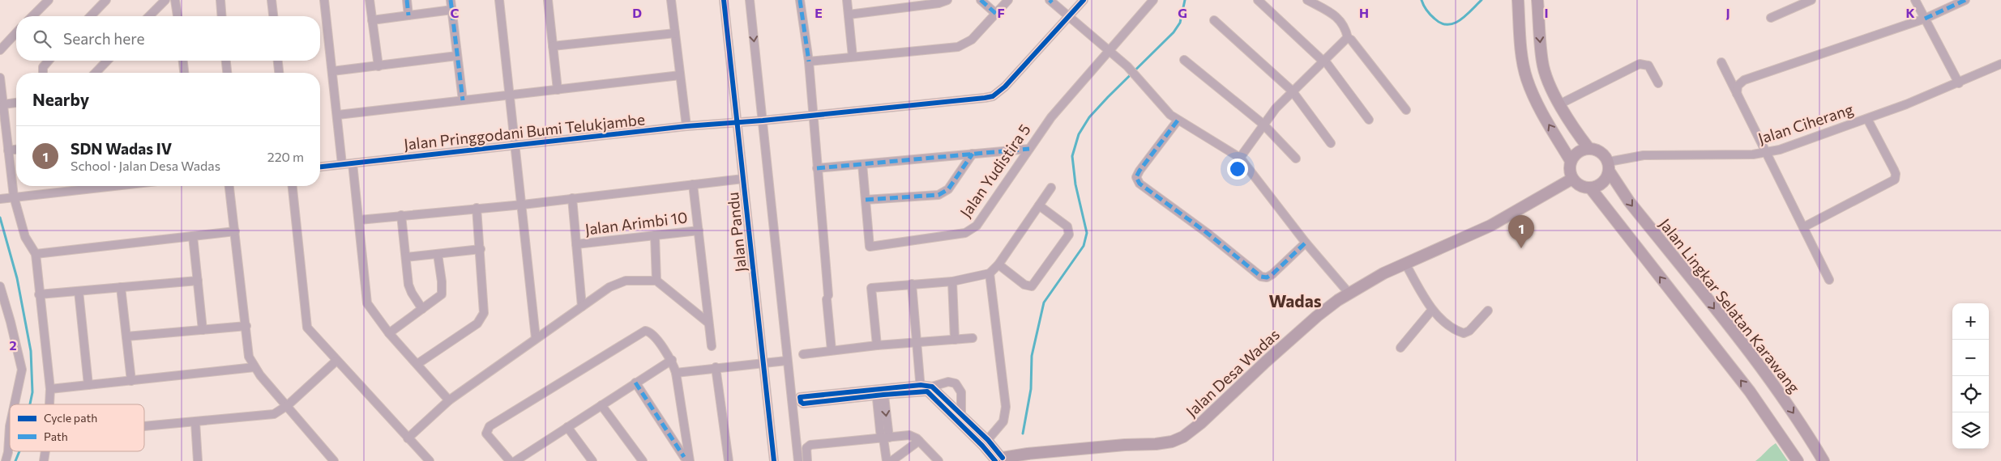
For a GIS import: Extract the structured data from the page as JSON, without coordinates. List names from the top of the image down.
{
  "streets": {
    "main road": ["Jalan Lingkar Selatan Karawang", "Jalan Desa Wadas"],
    "street": [
      "Jalan Ciherang",
      "Jalan Pringgodani Bumi Telukjambe",
      "Jalan Yudistira 5",
      "Jalan Arimbi 10",
      "Jalan Pandu"
    ]
  },
  "crossings": [
    ["Jalan Ciherang", "Jalan Lingkar Selatan Karawang"],
    ["Jalan Ciherang", "Jalan Desa Wadas"],
    ["Jalan Pringgodani Bumi Telukjambe", "Jalan Pandu"],
    ["Jalan Lingkar Selatan Karawang", "Jalan Desa Wadas"]
  ],
  "districts": ["Wadas"],
  "legend": ["Cycle path", "Path"],
  "page": {
    "search": "Search here",
    "heading": "Nearby",
    "list": [
      {
        "mark": "1",
        "name": "SDN Wadas IV",
        "note": "School · Jalan Desa Wadas",
        "value": "220 m"
      }
    ],
    "pins": "1",
    "map_buttons": ["+", "−"]
  },
  "grid": {
    "columns": [
      "C",
      "D",
      "E",
      "F",
      "G",
      "H",
      "I",
      "J",
      "K"
    ],
    "rows": ["2"]
  }
}
